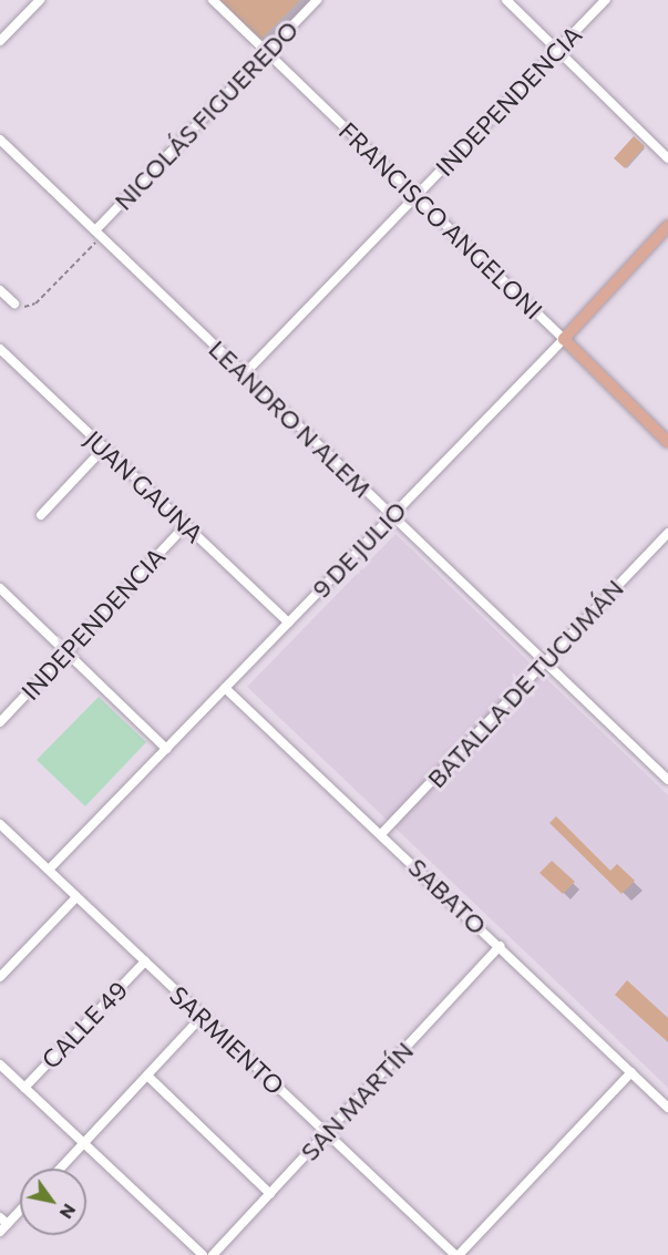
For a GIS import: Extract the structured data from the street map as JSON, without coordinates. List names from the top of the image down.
{
  "streets": {
    "main road": ["FRANCISCO ANGELONI", "9 DE JULIO"],
    "street": [
      "INDEPENDENCIA",
      "NICOLÁS FIGUEREDO",
      "LEANDRO N ALEM",
      "JUAN GAUNA",
      "BATALLA DE TUCUMÁN",
      "SABATO",
      "CALLE 49",
      "SARMIENTO",
      "SAN MARTÍN"
    ]
  },
  "crossings": [
    ["INDEPENDENCIA", "FRANCISCO ANGELONI"],
    ["INDEPENDENCIA", "LEANDRO N ALEM"],
    ["INDEPENDENCIA", "JUAN GAUNA"],
    ["NICOLÁS FIGUEREDO", "FRANCISCO ANGELONI"],
    ["NICOLÁS FIGUEREDO", "LEANDRO N ALEM"],
    ["FRANCISCO ANGELONI", "9 DE JULIO"],
    ["LEANDRO N ALEM", "9 DE JULIO"],
    ["LEANDRO N ALEM", "BATALLA DE TUCUMÁN"],
    ["JUAN GAUNA", "9 DE JULIO"],
    ["9 DE JULIO", "SABATO"],
    ["9 DE JULIO", "SARMIENTO"],
    ["BATALLA DE TUCUMÁN", "SABATO"],
    ["SABATO", "SAN MARTÍN"],
    ["CALLE 49", "SARMIENTO"],
    ["SARMIENTO", "SAN MARTÍN"]
  ],
  "north": "bottom right"
}
